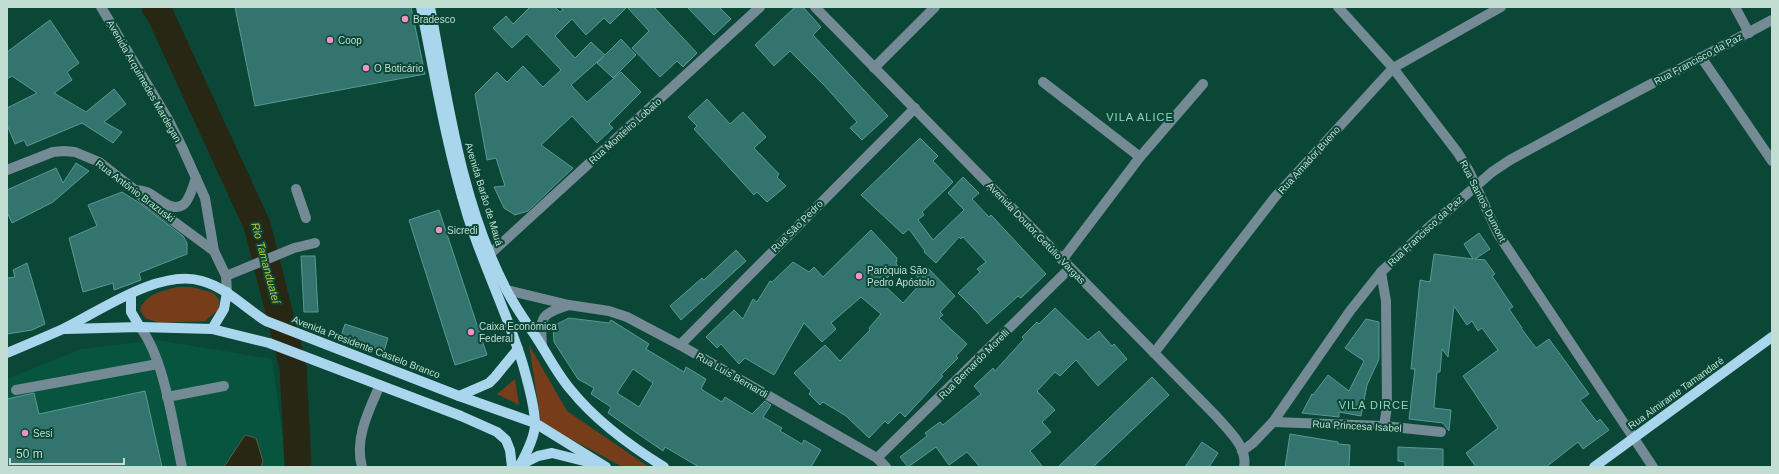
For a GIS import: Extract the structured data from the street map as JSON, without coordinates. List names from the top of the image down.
{
  "streets": {
    "main road": ["Avenida Barão de Mauá", "Avenida Presidente Castelo Branco", "Rua Almirante Tamandaré"],
    "street": [
      "Rua Francisco da Paz",
      "Avenida Arquimedes Mardegan",
      "Rua Monteiro Lobato",
      "Rua Amador Bueno",
      "Rua Antônio Brazuski",
      "Rua Santos Dumont",
      "Rua São Pedro",
      "Avenida Doutor Getúlio Vargas",
      "Rua Bernardo Morelli",
      "Rua Luís Bernardi",
      "Rua Princesa Isabel"
    ]
  },
  "crossings": [
    ["Rua Francisco da Paz", "Rua Santos Dumont"],
    ["Rua Francisco da Paz", "Avenida Doutor Getúlio Vargas"],
    ["Rua Francisco da Paz", "Rua Princesa Isabel"],
    ["Avenida Arquimedes Mardegan", "Rua Antônio Brazuski"],
    ["Rua Monteiro Lobato", "Avenida Barão de Mauá"],
    ["Rua Amador Bueno", "Rua Santos Dumont"],
    ["Rua Amador Bueno", "Avenida Doutor Getúlio Vargas"],
    ["Rua Antônio Brazuski", "Avenida Presidente Castelo Branco"],
    ["Avenida Barão de Mauá", "Avenida Presidente Castelo Branco"],
    ["Avenida Barão de Mauá", "Rua Luís Bernardi"],
    ["Rua Santos Dumont", "Rua Almirante Tamandaré"],
    ["Rua São Pedro", "Avenida Doutor Getúlio Vargas"],
    ["Rua São Pedro", "Rua Luís Bernardi"],
    ["Avenida Doutor Getúlio Vargas", "Rua Bernardo Morelli"],
    ["Rua Bernardo Morelli", "Rua Luís Bernardi"]
  ],
  "districts": ["VILA ALICE", "VILA DIRCE"],
  "water": ["Rio Tamanduateí"],
  "places": [
    "Bradesco",
    "Coop",
    "O Boticário",
    "Sicredi",
    "Paróquia São Pedro Apóstolo",
    "Caixa Econômica Federal",
    "Sesi"
  ],
  "scale_bar": "50 m"
}
